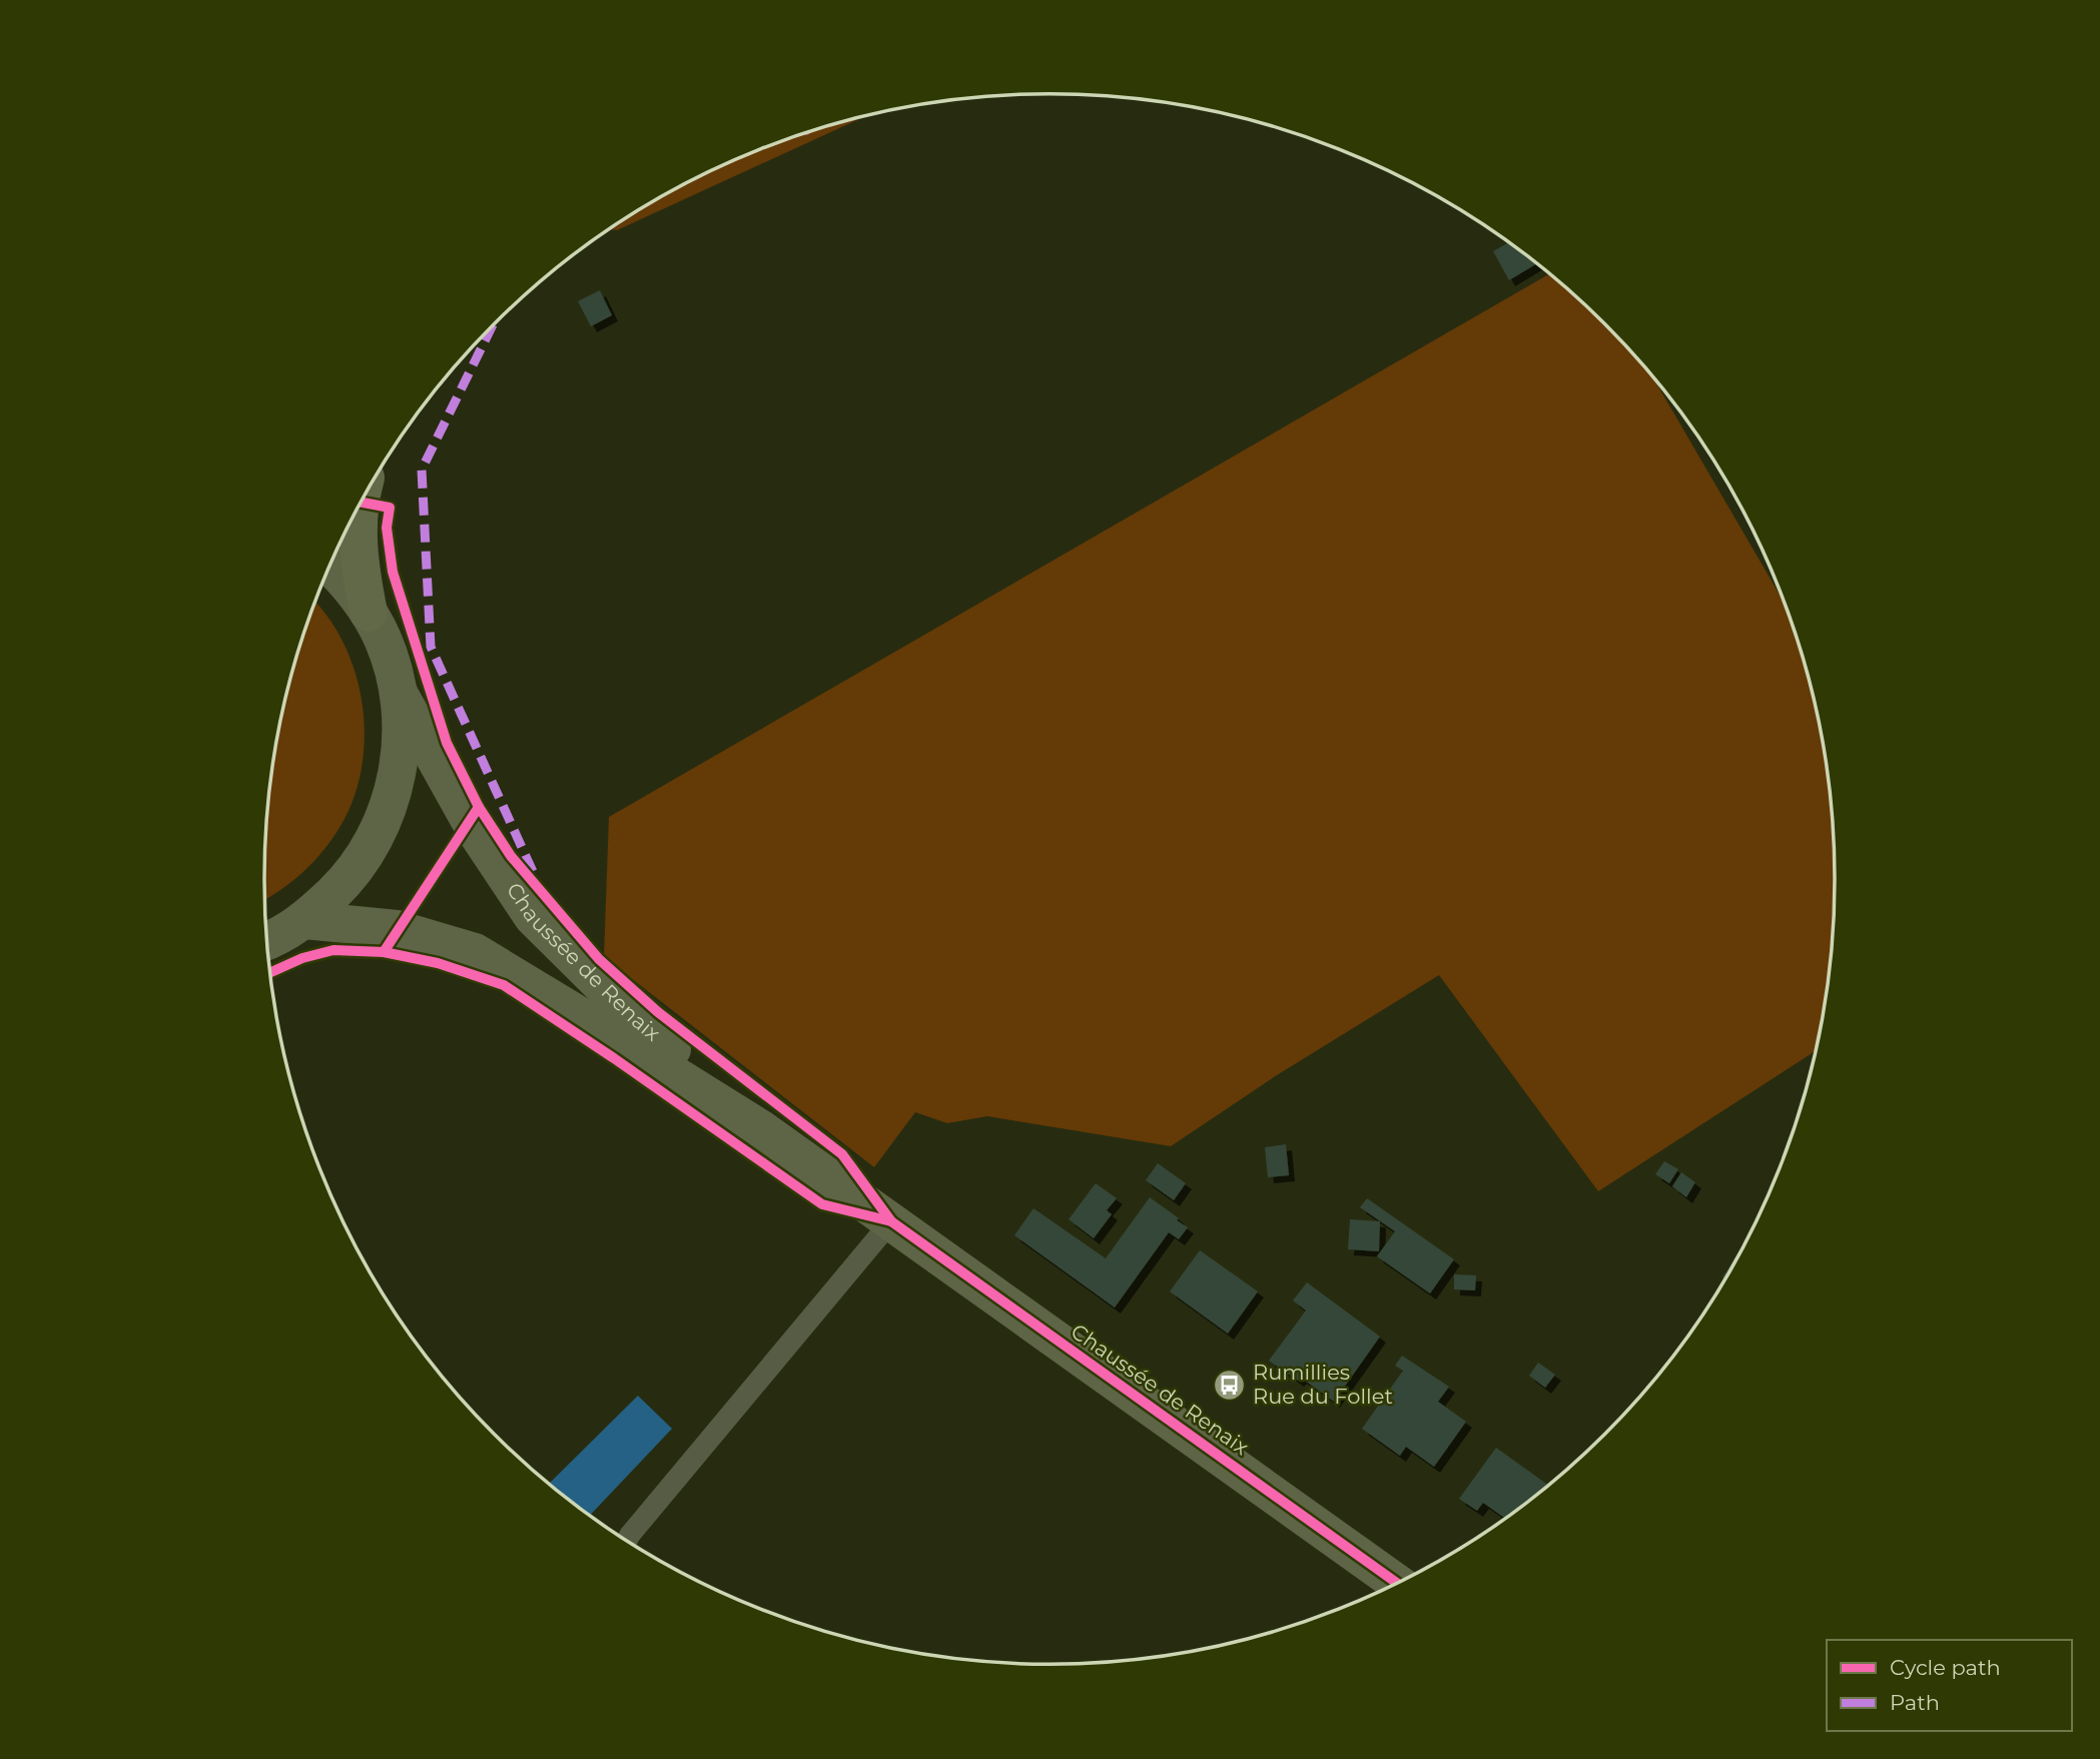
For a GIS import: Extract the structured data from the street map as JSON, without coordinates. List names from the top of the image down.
{
  "streets": {
    "main road": ["Chaussée de Renaix"]
  },
  "places": {
    "bus stop": ["Rumillies Rue du Follet"]
  },
  "legend": ["Cycle path", "Path"]
}
